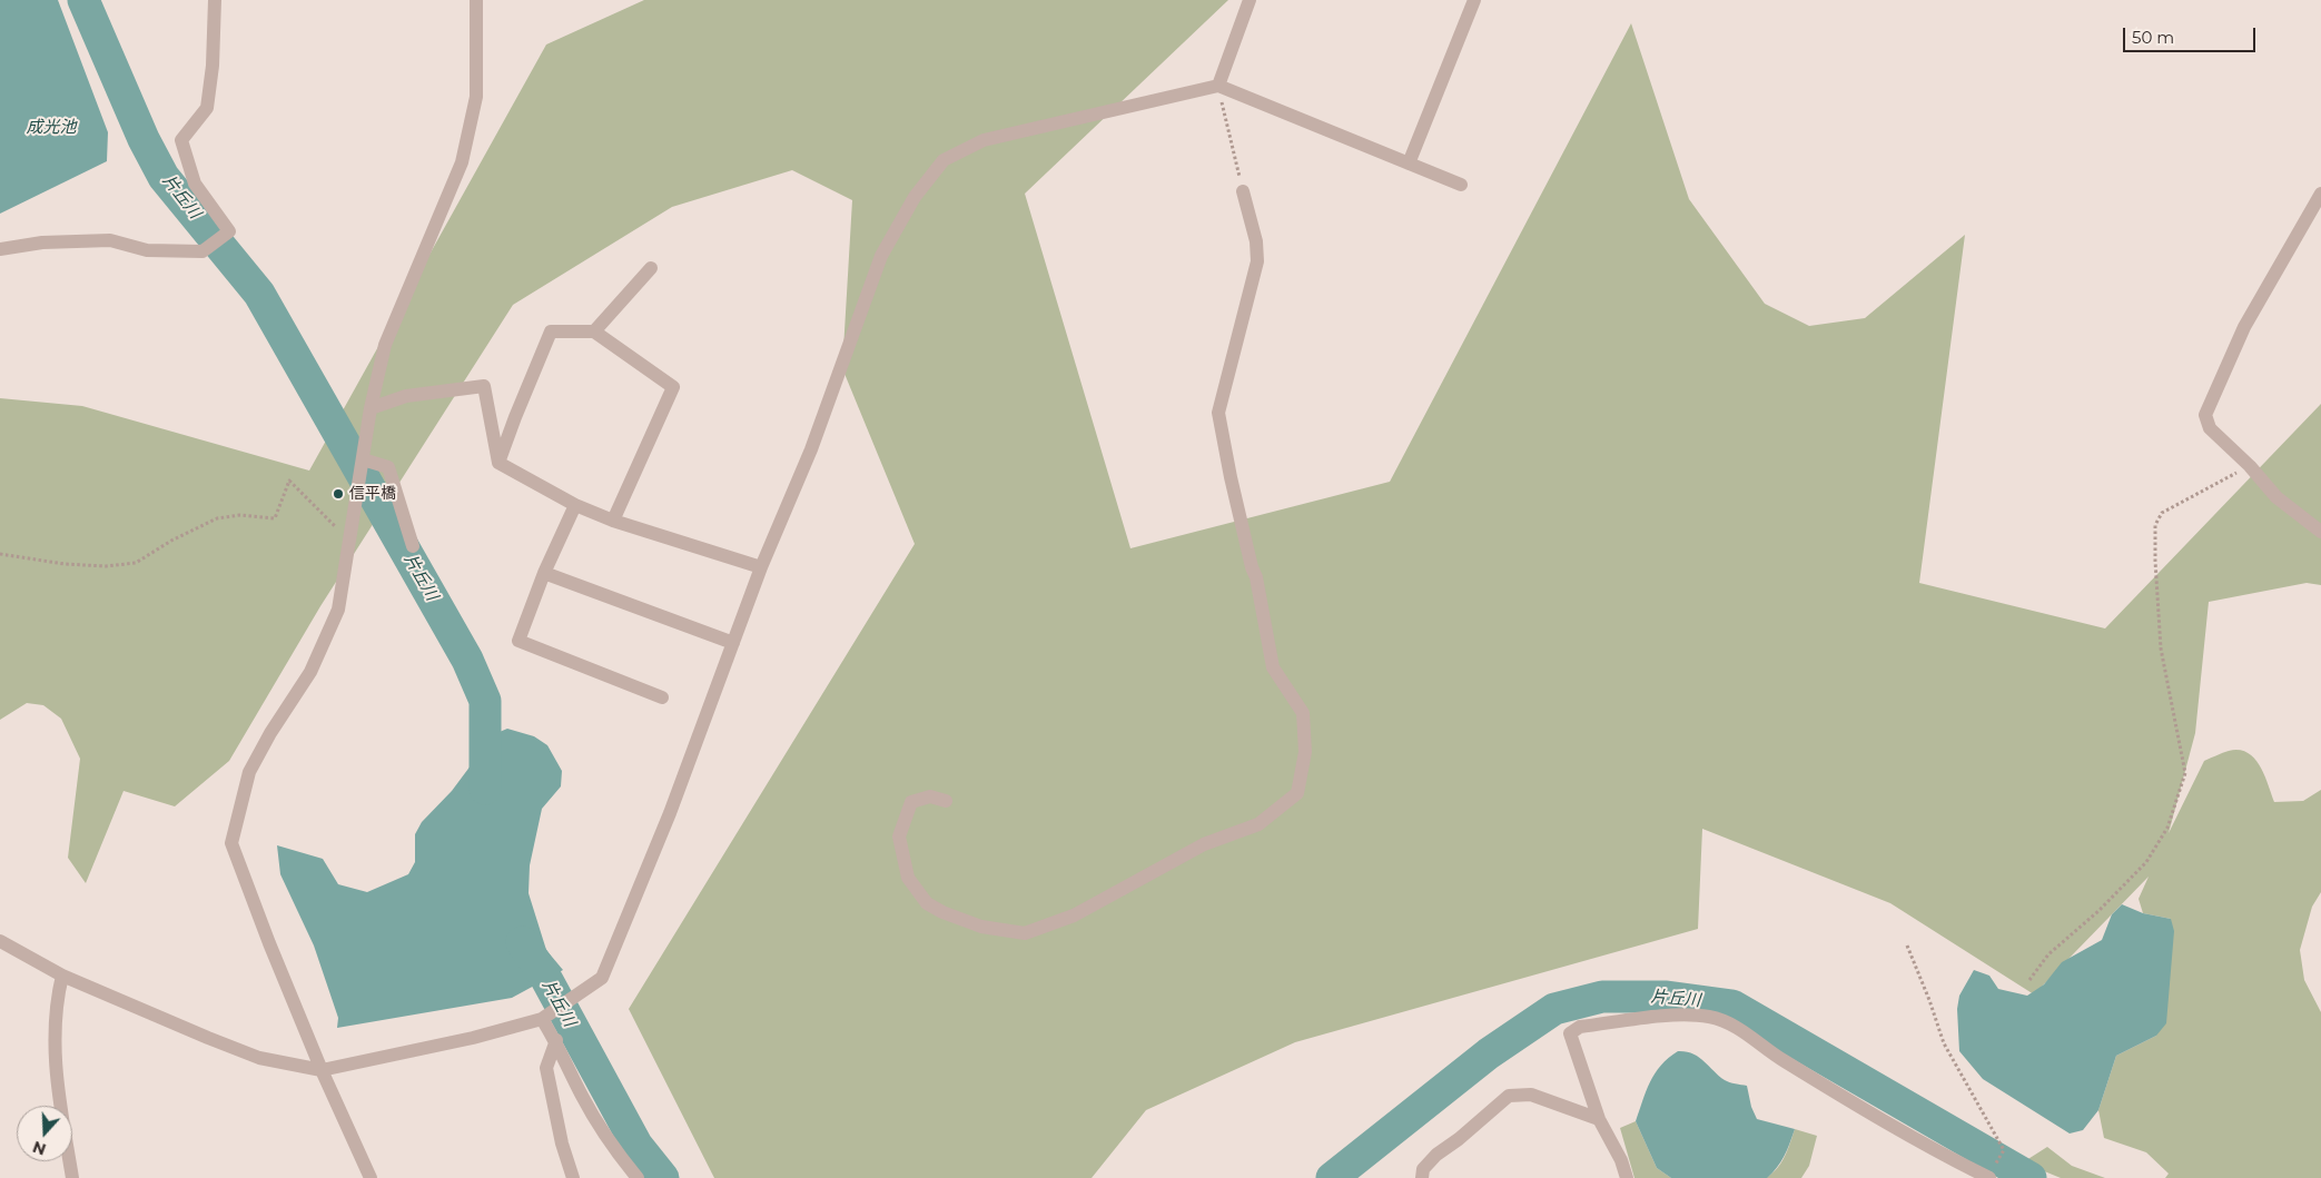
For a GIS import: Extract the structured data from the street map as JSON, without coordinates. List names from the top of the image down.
{
  "water": ["成光池", "片丘川"],
  "places": ["信平橋"],
  "scale_bar": "50 m",
  "north": "bottom"
}
